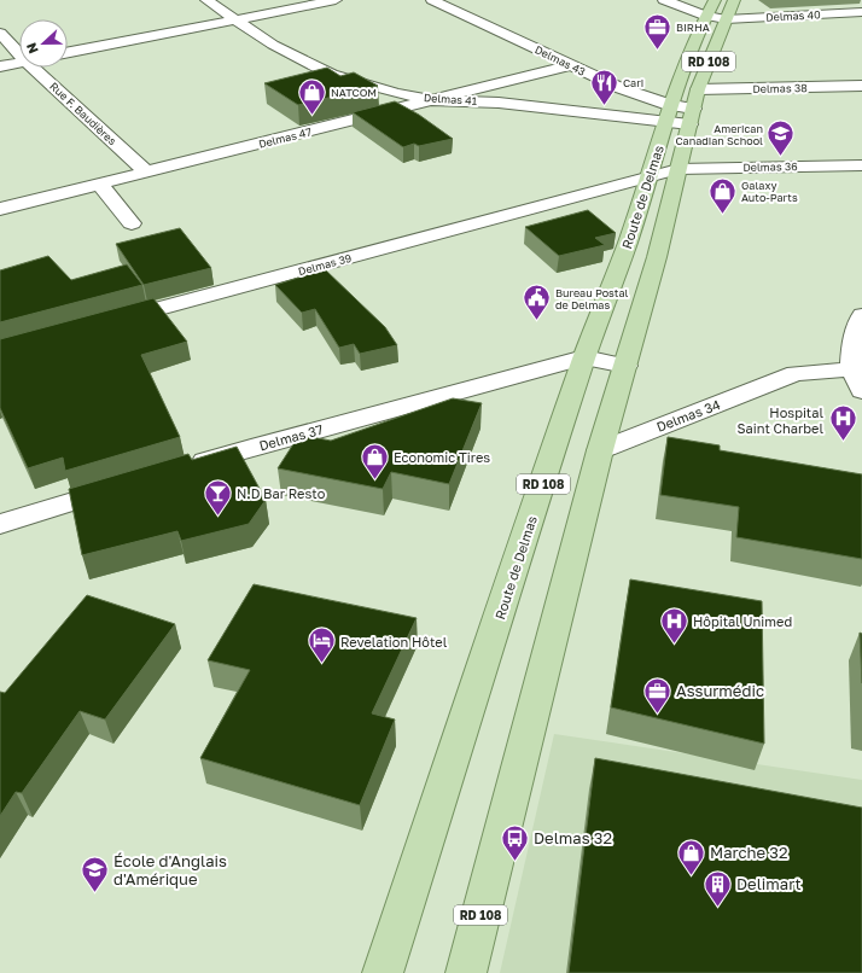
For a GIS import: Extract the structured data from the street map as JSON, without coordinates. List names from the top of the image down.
{
  "streets": {
    "main road": ["RD 108", "Route de Delmas"],
    "street": [
      "Delmas 40",
      "Delmas 43",
      "Delmas 38",
      "Delmas 41",
      "Rue F. Baudières",
      "Delmas 47",
      "Delmas 36",
      "Delmas 39",
      "Delmas 34",
      "Delmas 37"
    ]
  },
  "crossings": [
    ["Delmas 40", "Route de Delmas"],
    ["Delmas 43", "Delmas 41"],
    ["Delmas 43", "Delmas 47"],
    ["Delmas 43", "Route de Delmas"],
    ["Delmas 38", "Route de Delmas"],
    ["Delmas 41", "Delmas 47"],
    ["Delmas 41", "Route de Delmas"],
    ["Rue F. Baudières", "Delmas 47"],
    ["Delmas 36", "Route de Delmas"],
    ["Delmas 36", "Delmas 39"],
    ["Route de Delmas", "Delmas 39"],
    ["Route de Delmas", "Delmas 34"],
    ["Route de Delmas", "Delmas 37"]
  ],
  "places": {
    "office": ["BIRHA", "Assurmédic"],
    "restaurant": ["Cari"],
    "shop": [
      "NATCOM",
      "Galaxy Auto-Parts",
      "Economic Tires",
      "Marche 32"
    ],
    "school or university": ["American Canadian School", "École d'Anglais d'Amérique"],
    "public building": ["Bureau Postal de Delmas"],
    "hospital": ["Hospital Saint Charbel", "Hôpital Unimed"],
    "bar": ["N.D Bar Resto"],
    "hotel": ["Revelation Hôtel"],
    "bus stop": ["Delmas 32"],
    "building": ["Delimart"]
  },
  "north": "left"
}
